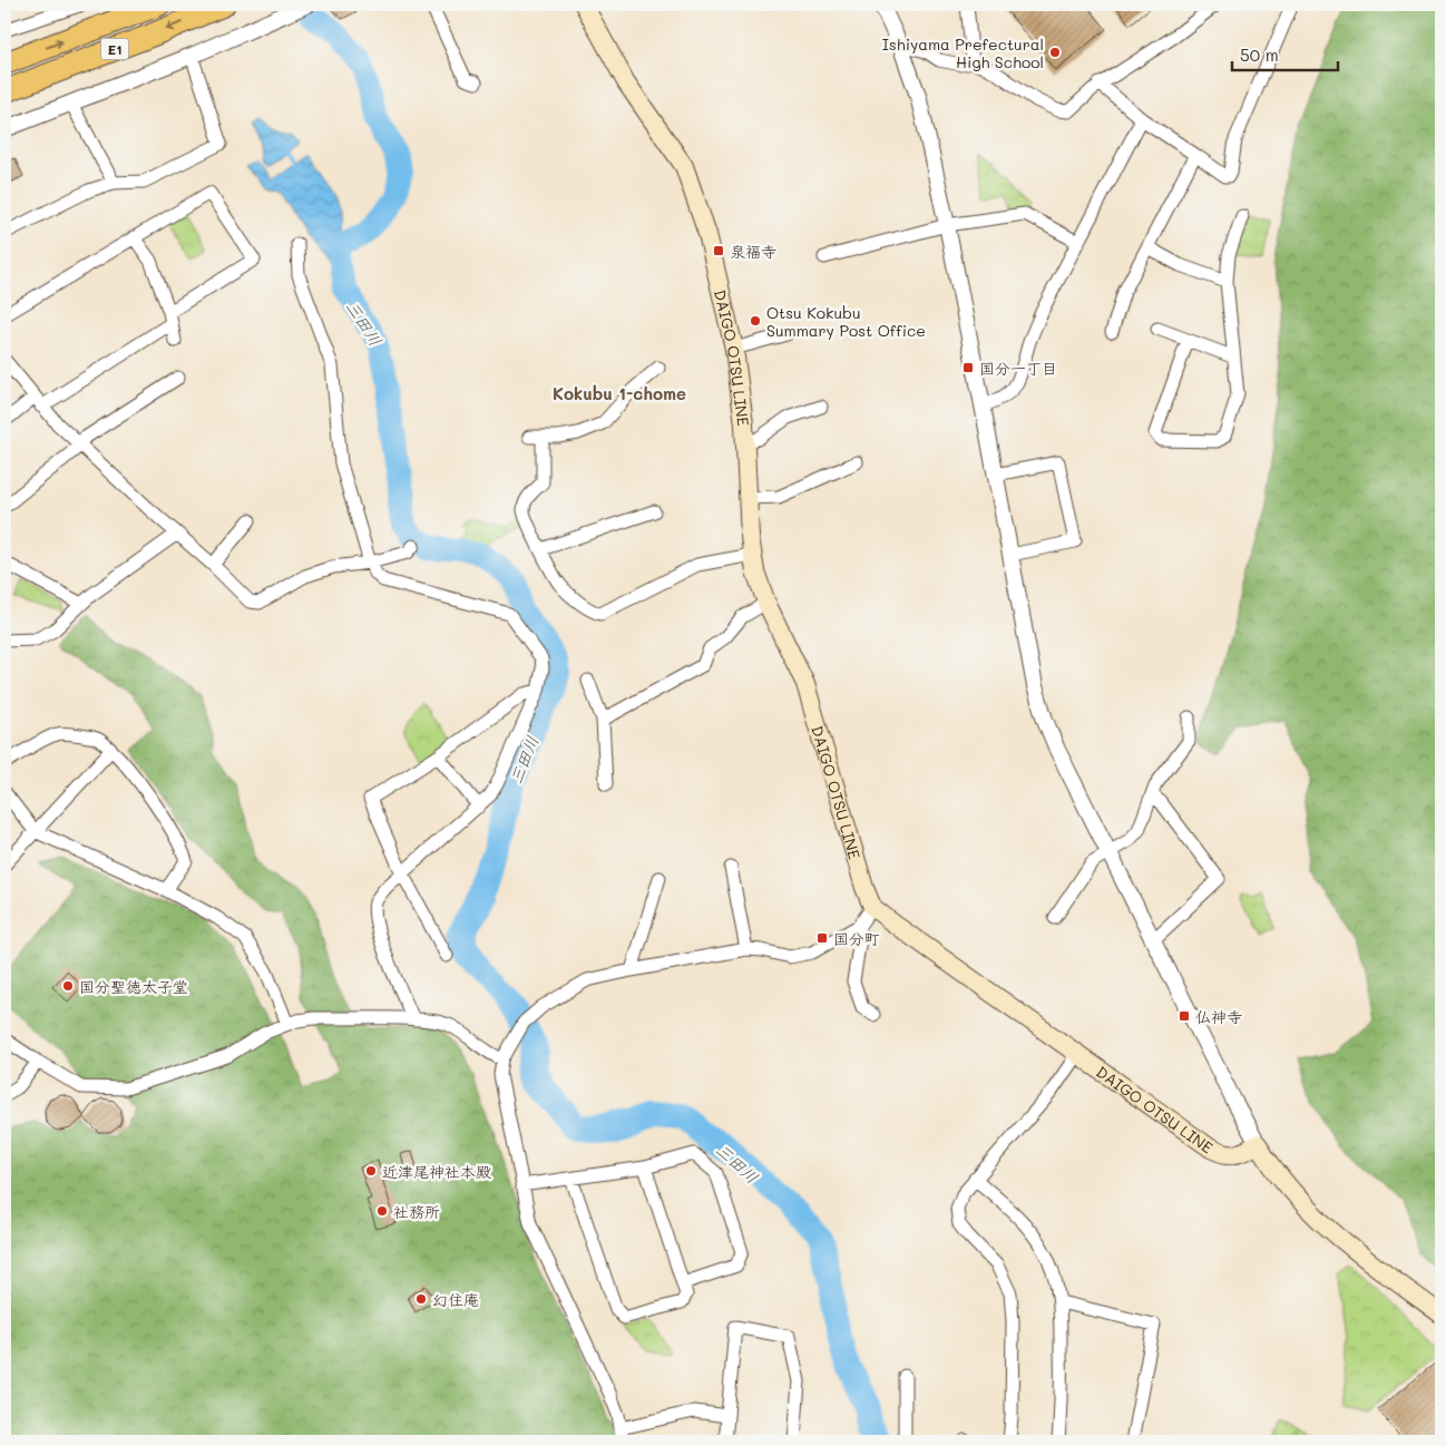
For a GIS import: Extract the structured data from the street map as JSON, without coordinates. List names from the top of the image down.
{
  "streets": {
    "highway": ["E1"],
    "main road": ["DAIGO OTSU LINE"]
  },
  "districts": ["Kokubu 1-chome"],
  "water": ["三田川"],
  "places": {
    "other": [
      "Ishiyama Prefectural High School",
      "Otsu Kokubu Summary Post Office",
      "国分聖徳太子堂",
      "近津尾神社本殿",
      "社務所",
      "幻住庵"
    ],
    "transit": [
      "泉福寺",
      "国分一丁目",
      "国分町",
      "仏神寺"
    ]
  },
  "scale_bar": "50 m"
}
